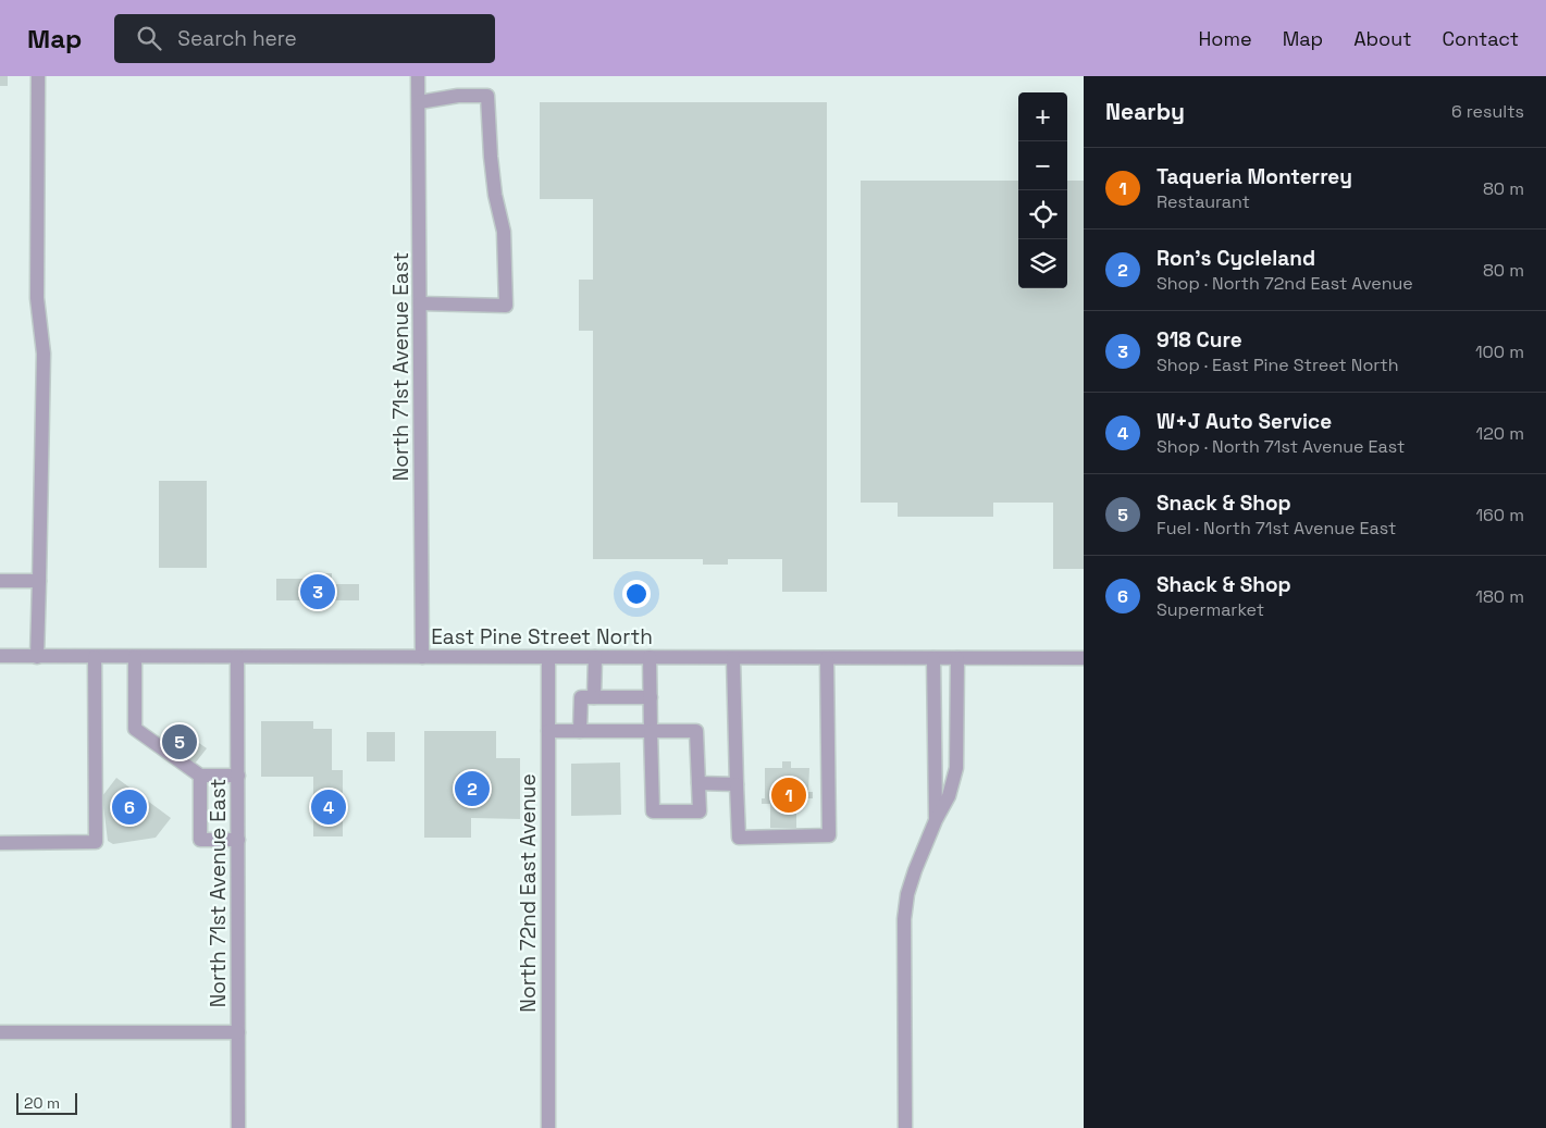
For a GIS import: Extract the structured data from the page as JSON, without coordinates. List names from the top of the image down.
{
  "streets": {
    "street": ["North 71st Avenue East", "East Pine Street North", "North 72nd East Avenue"]
  },
  "crossings": [
    ["North 71st Avenue East", "East Pine Street North"],
    ["East Pine Street North", "North 72nd East Avenue"]
  ],
  "scale_bar": "20 m",
  "page": {
    "header": "Map",
    "search": "Search here",
    "nav": [
      "Home",
      "Map",
      "About",
      "Contact"
    ],
    "heading": ["Nearby", "6 results"],
    "map_buttons": ["+", "−"],
    "list": [
      {
        "mark": "1",
        "name": "Taqueria Monterrey",
        "note": "Restaurant",
        "value": "80 m"
      },
      {
        "mark": "2",
        "name": "Ron's Cycleland",
        "note": "Shop · North 72nd East Avenue",
        "value": "80 m"
      },
      {
        "mark": "3",
        "name": "918 Cure",
        "note": "Shop · East Pine Street North",
        "value": "100 m"
      },
      {
        "mark": "4",
        "name": "W+J Auto Service",
        "note": "Shop · North 71st Avenue East",
        "value": "120 m"
      },
      {
        "mark": "5",
        "name": "Snack & Shop",
        "note": "Fuel · North 71st Avenue East",
        "value": "160 m"
      },
      {
        "mark": "6",
        "name": "Shack & Shop",
        "note": "Supermarket",
        "value": "180 m"
      }
    ],
    "pins": [
      "3",
      "5",
      "2",
      "1",
      "4",
      "6"
    ],
    "scale": "20 m"
  }
}
